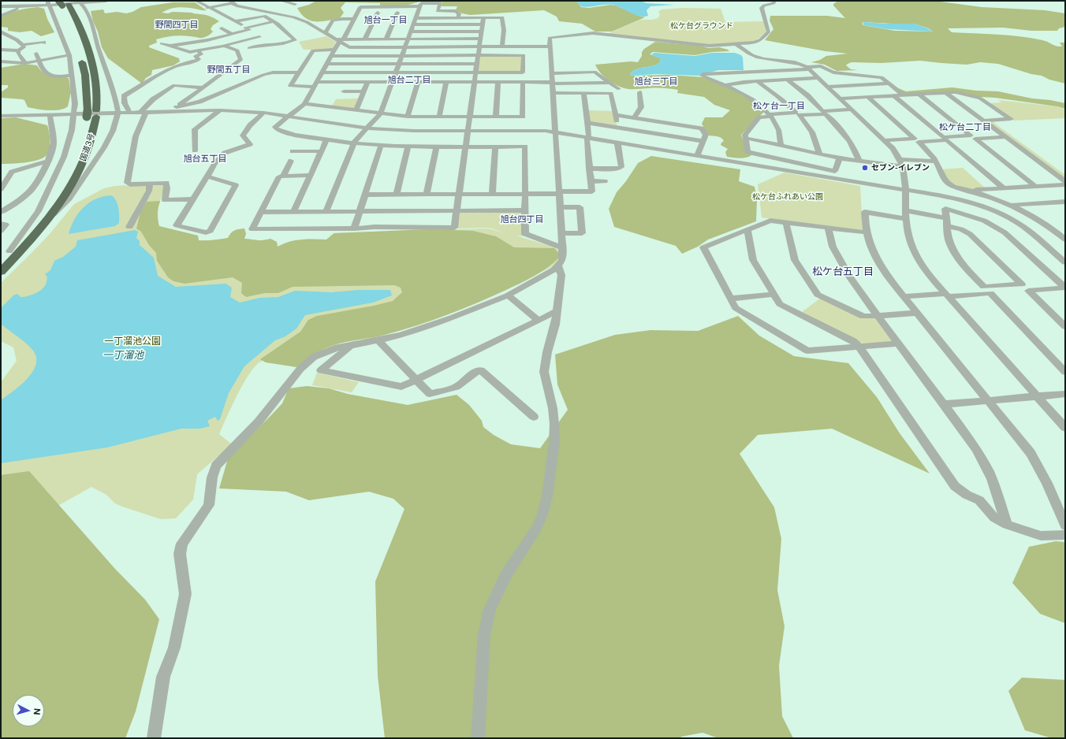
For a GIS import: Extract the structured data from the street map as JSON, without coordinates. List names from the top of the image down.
{
  "streets": {
    "highway": ["国道3号"]
  },
  "districts": [
    "旭台一丁目",
    "野間四丁目",
    "野間五丁目",
    "旭台二丁目",
    "旭台三丁目",
    "松ケ台一丁目",
    "松ケ台二丁目",
    "旭台五丁目",
    "旭台四丁目",
    "松ケ台五丁目"
  ],
  "water": ["一丁溜池"],
  "parks": ["松ケ台グラウンド", "松ケ台ふれあい公園", "一丁溜池公園"],
  "places": ["セブン-イレブン"],
  "north": "right"
}
